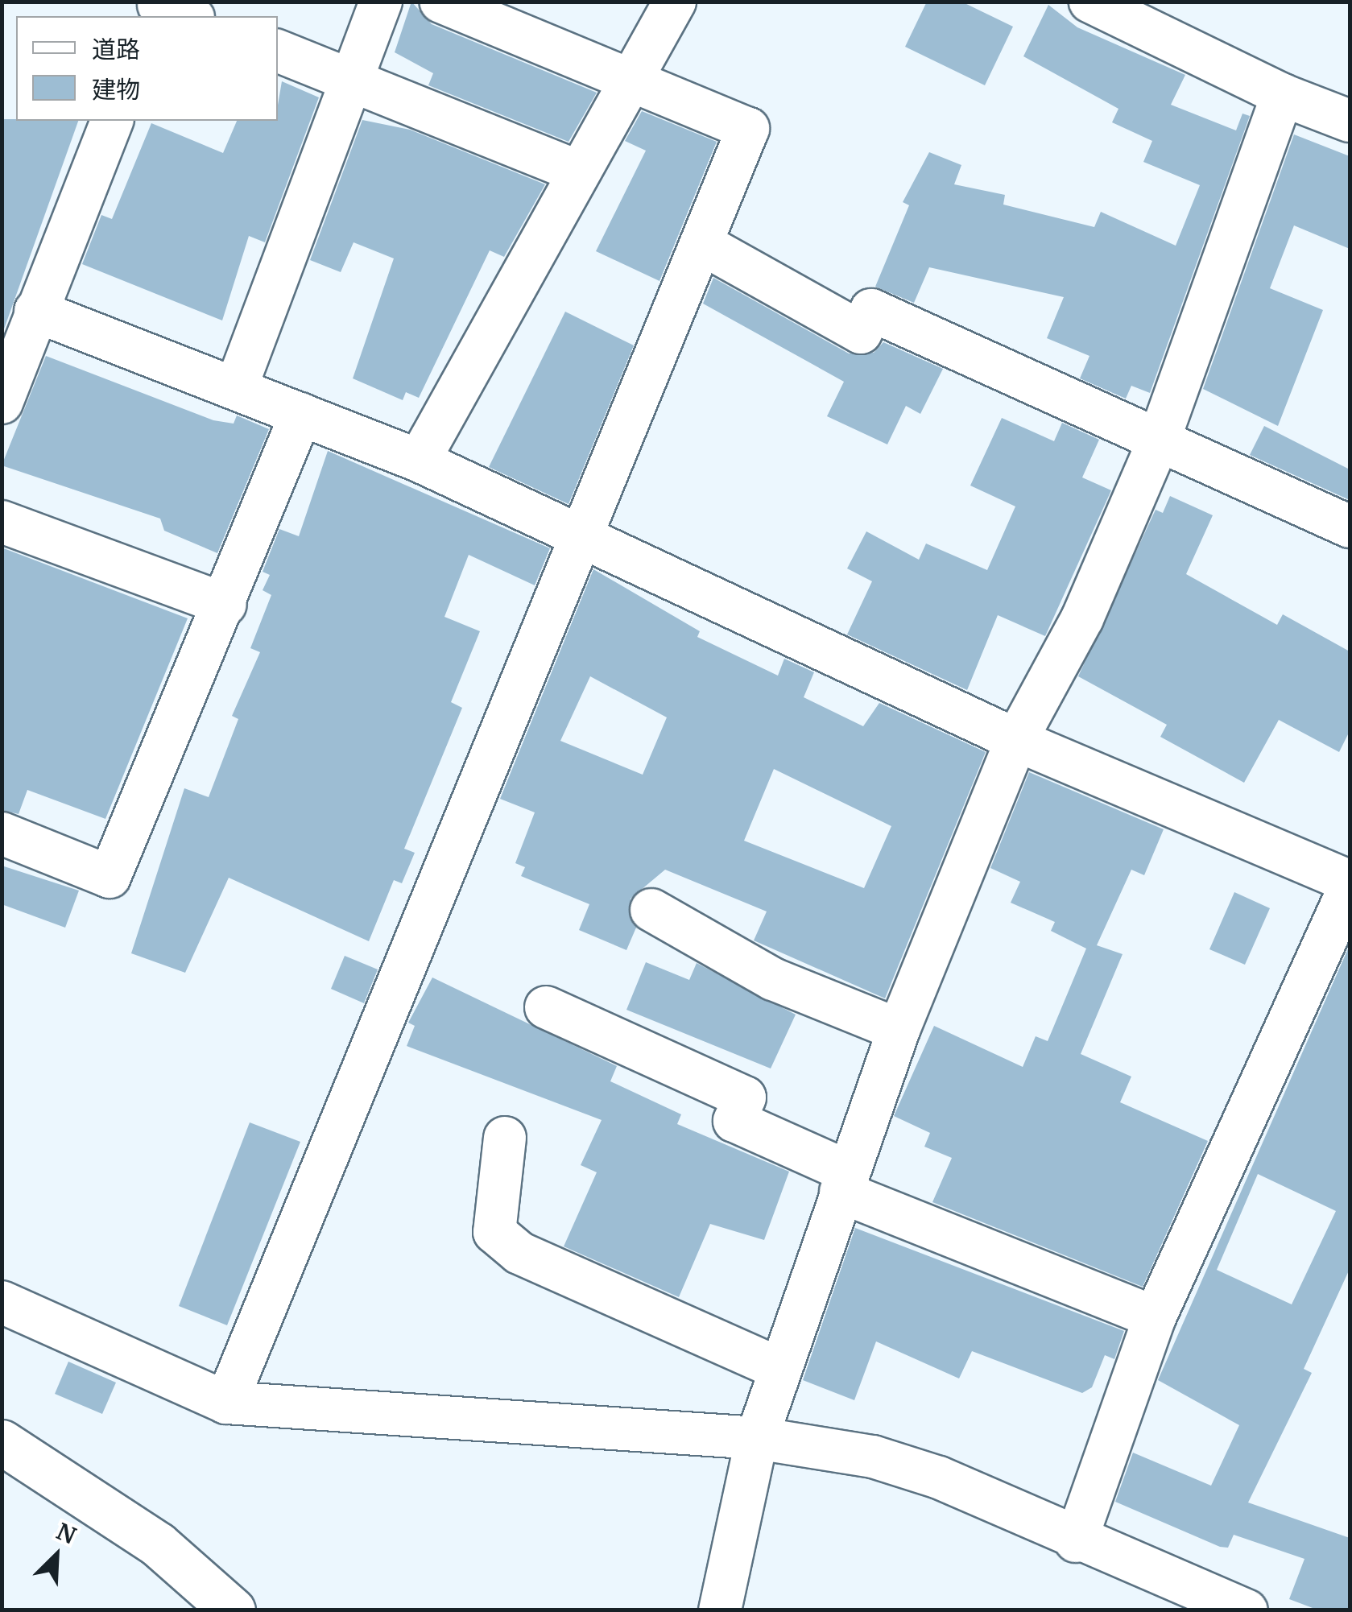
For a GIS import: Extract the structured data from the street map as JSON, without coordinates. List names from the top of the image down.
{
  "legend": ["道路", "建物"],
  "north": "top right"
}
